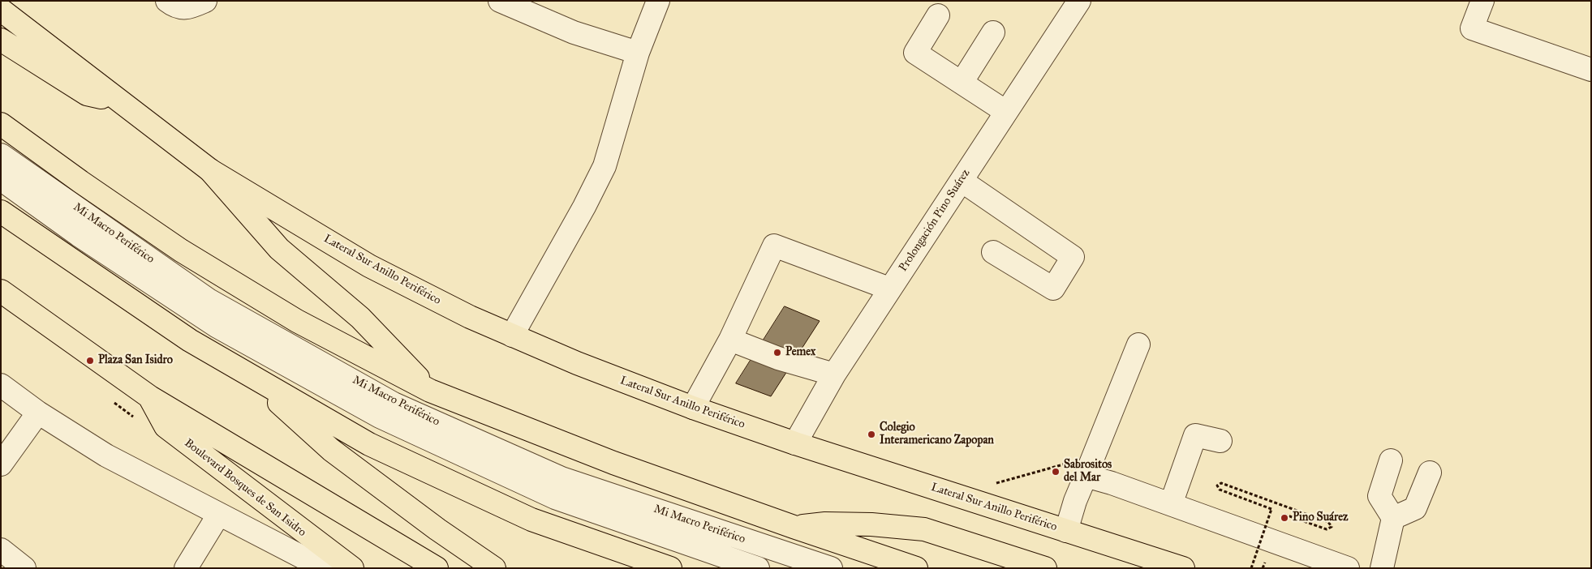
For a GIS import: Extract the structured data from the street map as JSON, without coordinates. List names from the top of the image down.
{
  "streets": {
    "main road": ["Lateral Sur Anillo Periférico", "Boulevard Bosques de San Isidro"],
    "street": ["Prolongación Pino Suárez", "Mi Macro Periférico"]
  },
  "crossings": [
    ["Prolongación Pino Suárez", "Lateral Sur Anillo Periférico"]
  ],
  "places": [
    "Pemex",
    "Plaza San Isidro",
    "Colegio Interamericano Zapopan",
    "Sabrositos del Mar",
    "Pino Suárez"
  ]
}
